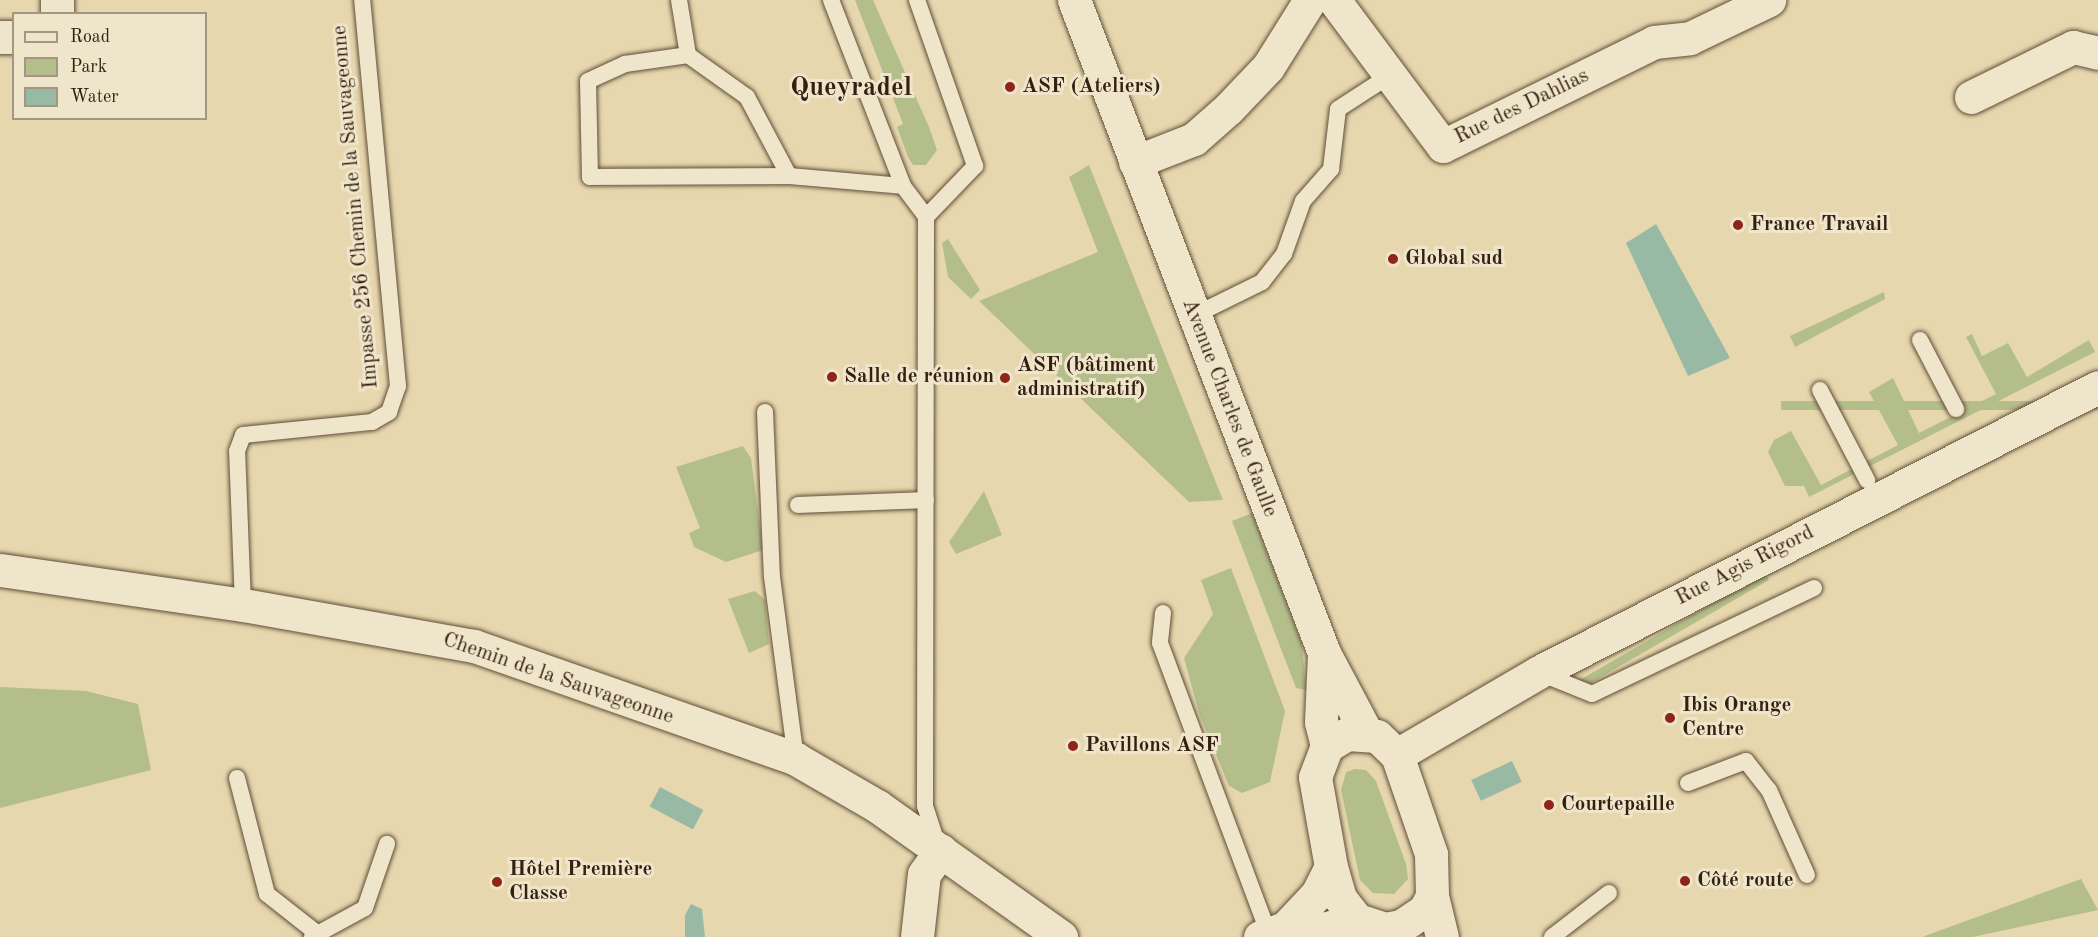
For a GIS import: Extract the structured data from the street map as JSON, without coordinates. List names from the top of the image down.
{
  "streets": {
    "street": [
      "Rue des Dahlias",
      "Avenue Charles de Gaulle",
      "Rue Agis Rigord",
      "Chemin de la Sauvageonne"
    ],
    "lane": ["Impasse 256 Chemin de la Sauvageonne"]
  },
  "crossings": [
    ["Impasse 256 Chemin de la Sauvageonne", "Chemin de la Sauvageonne"],
    ["Avenue Charles de Gaulle", "Rue Agis Rigord"]
  ],
  "districts": ["Queyradel"],
  "places": [
    "ASF (Ateliers)",
    "France Travail",
    "Global sud",
    "Salle de réunion",
    "ASF (bâtiment administratif)",
    "Ibis Orange Centre",
    "Pavillons ASF",
    "Courtepaille",
    "Côté route",
    "Hôtel Première Classe"
  ],
  "legend": ["Road", "Park", "Water"]
}
